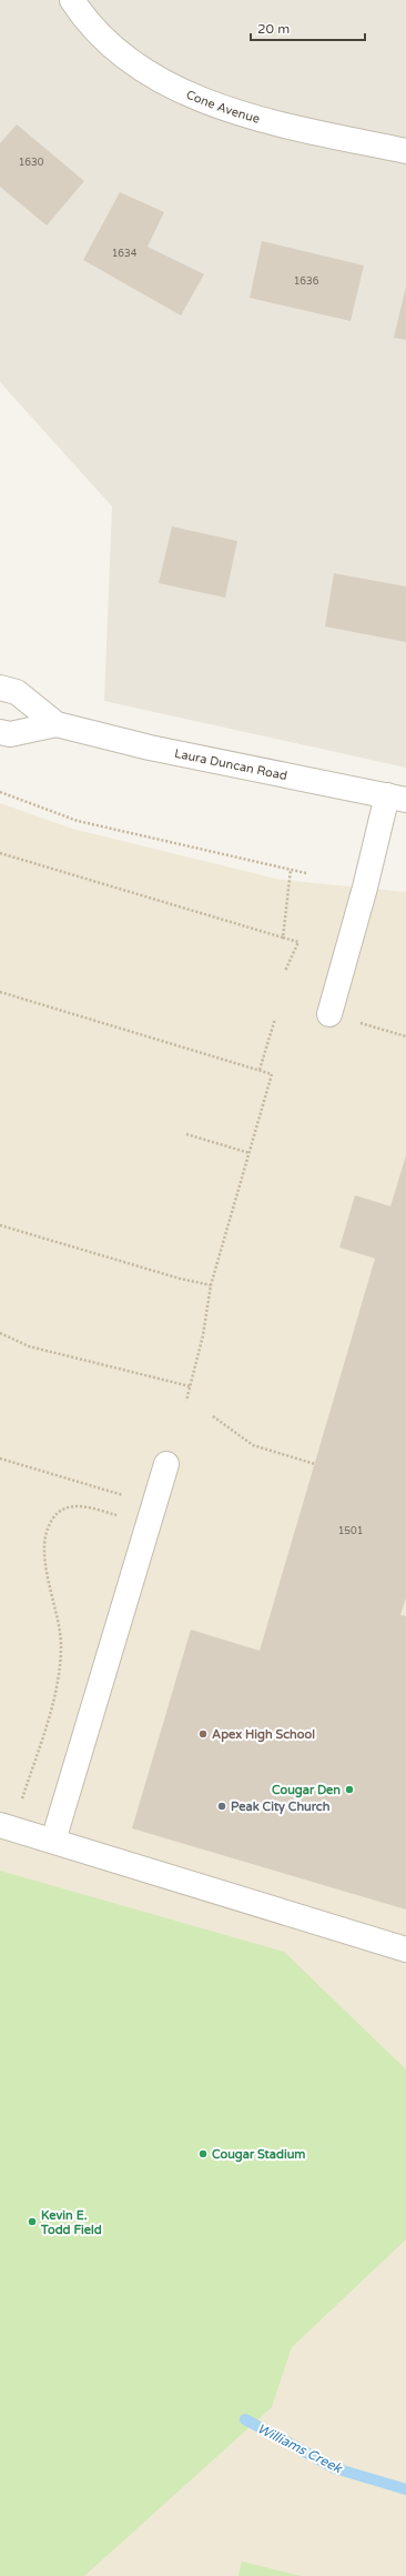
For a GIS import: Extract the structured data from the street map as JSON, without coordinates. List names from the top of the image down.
{
  "streets": {
    "street": ["Cone Avenue", "Laura Duncan Road"]
  },
  "water": ["Williams Creek"],
  "places": [
    "Apex High School",
    "Cougar Den",
    "Peak City Church",
    "Cougar Stadium",
    "Kevin E. Todd Field"
  ],
  "house_numbers": [
    "1630",
    "1634",
    "1636",
    "1501"
  ],
  "scale_bar": "20 m"
}
